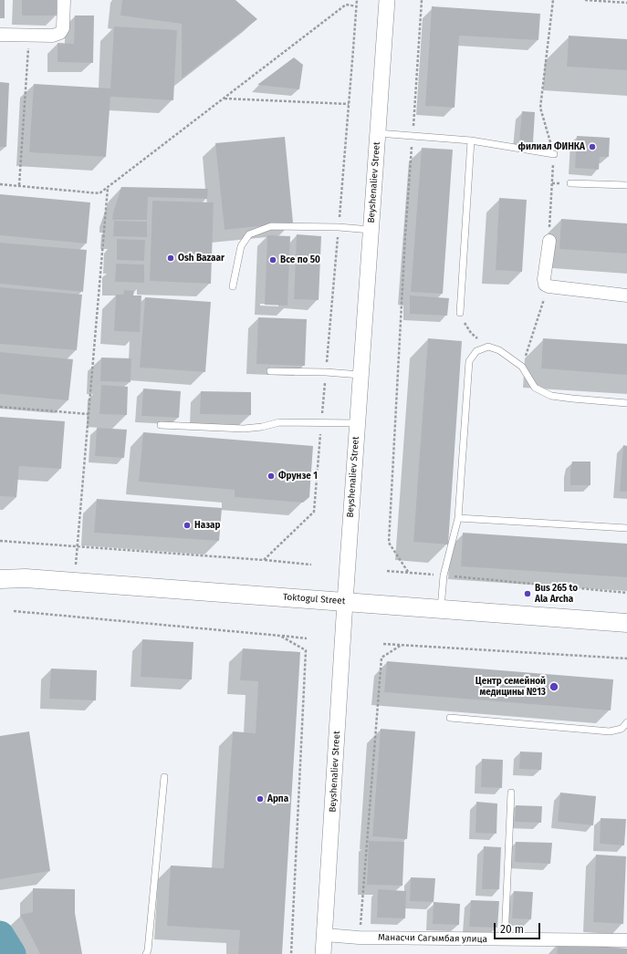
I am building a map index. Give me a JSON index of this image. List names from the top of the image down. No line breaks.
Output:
{"streets":{"main road":["Toktogul Street"],"street":["Beyshenaliev Street","Манасчи Сагымбая улица"]},"crossings":[["Beyshenaliev Street","Toktogul Street"],["Beyshenaliev Street","Манасчи Сагымбая улица"]],"places":["филиал ФИНКА","Osh Bazaar","Все по 50","Фрунзе 1","Назар","Bus 265 to Ala Archa","Центр семейной медицины №13","Арпа"],"scale_bar":"20 m"}
